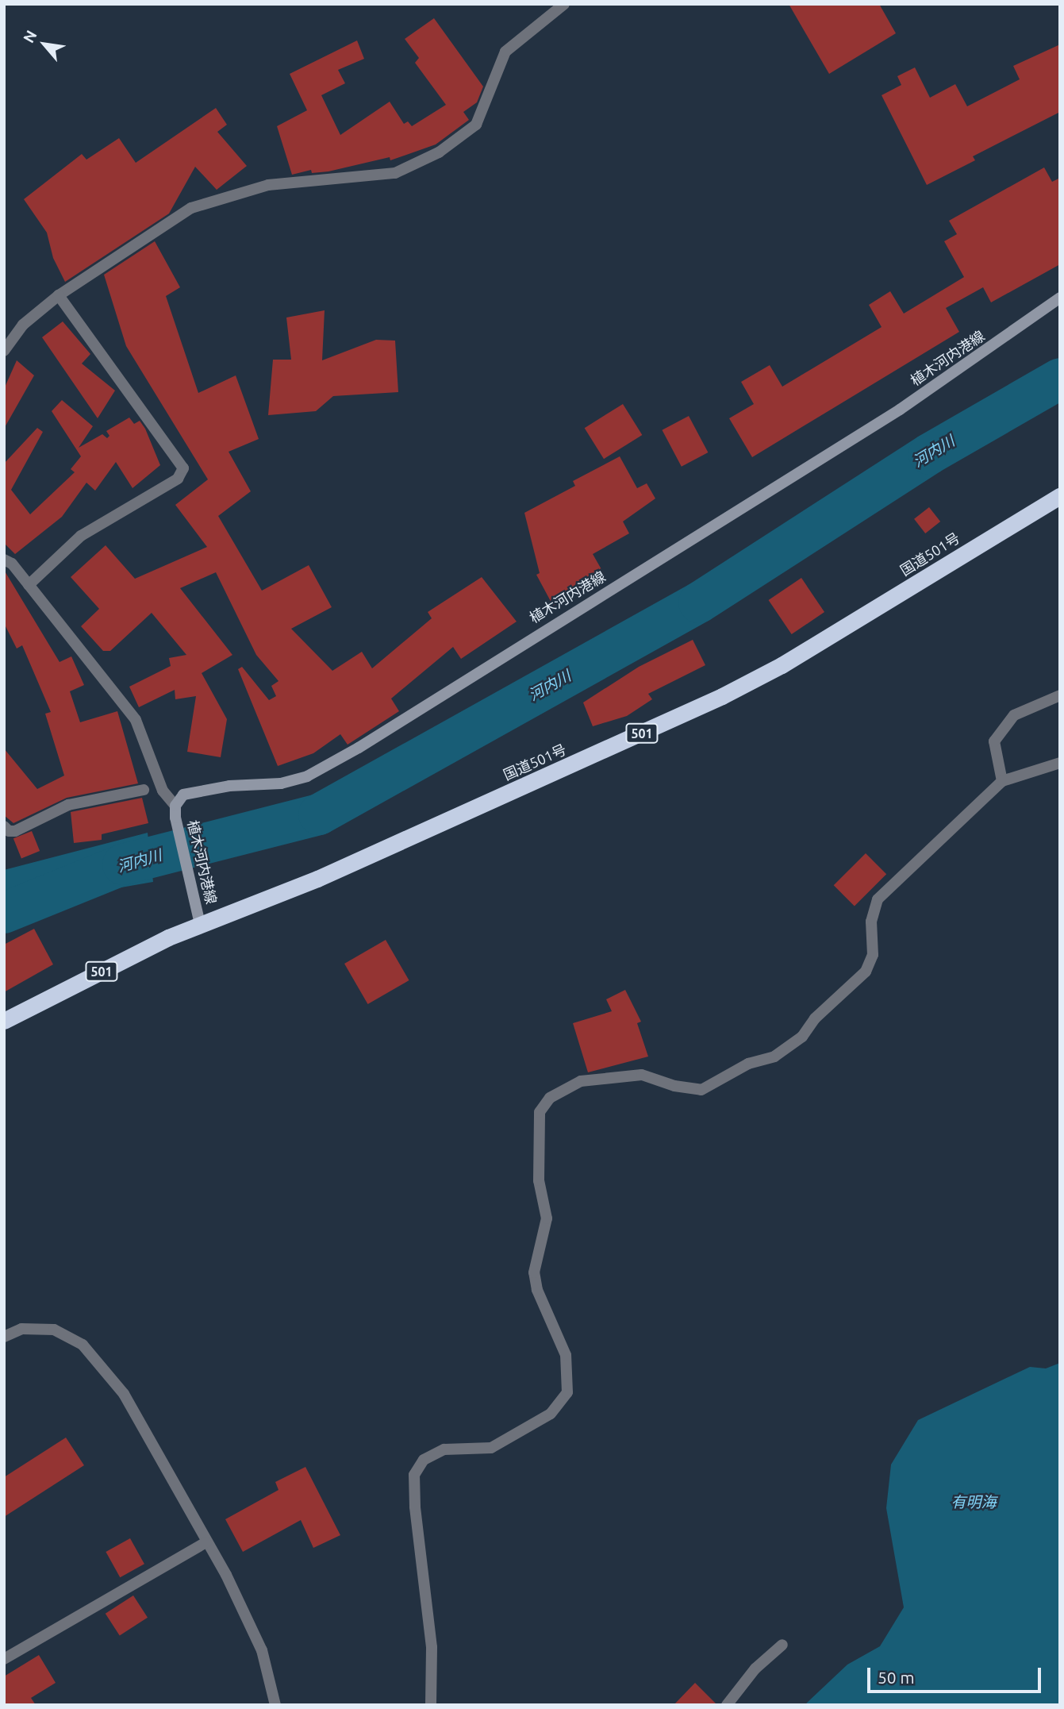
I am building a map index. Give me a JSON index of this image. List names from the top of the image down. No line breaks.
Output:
{"streets":{"highway":["国道501号","501"],"main road":["植木河内港線"]},"crossings":[["植木河内港線","国道501号"]],"water":["河内川","有明海"],"scale_bar":"50 m","north":"top left"}
